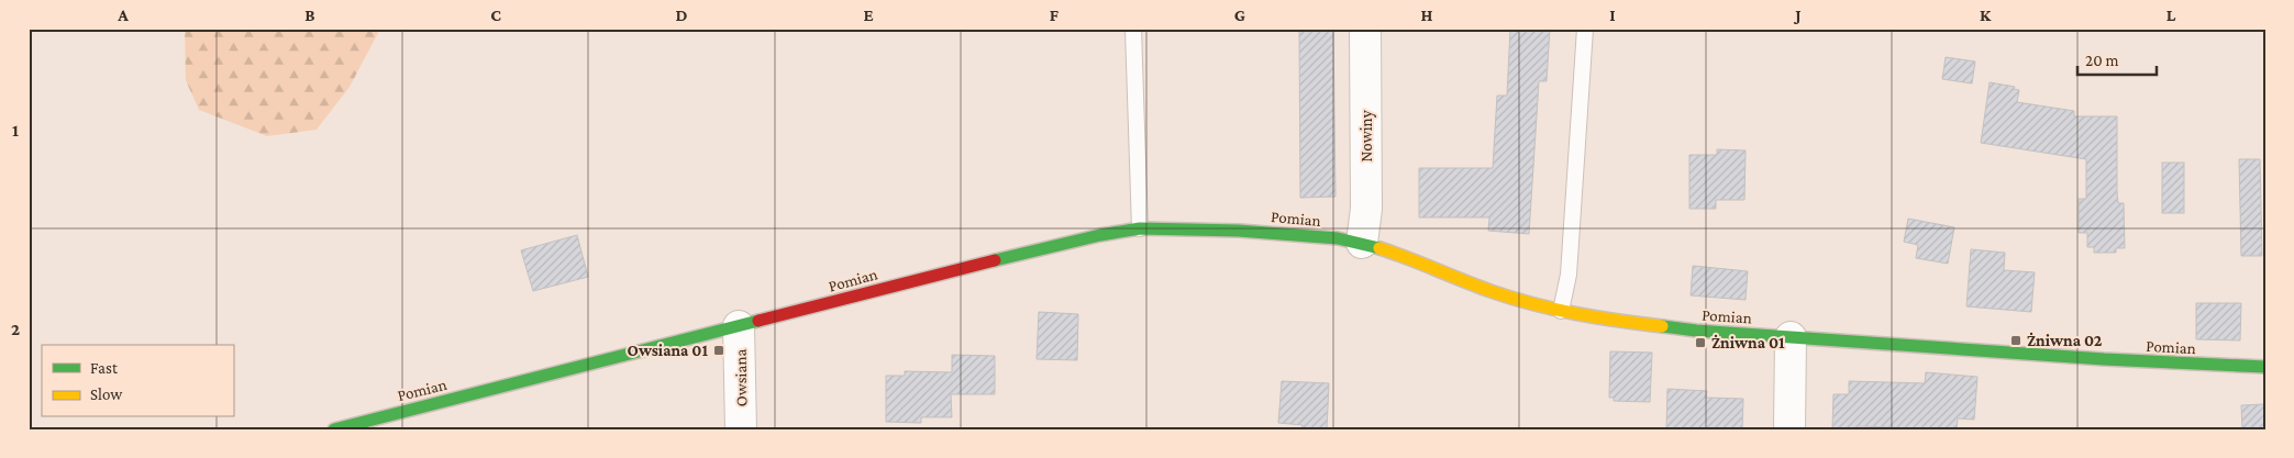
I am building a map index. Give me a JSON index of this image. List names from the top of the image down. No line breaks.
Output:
{"streets":{"street":["Nowiny","Pomian","Owsiana"]},"crossings":[["Nowiny","Pomian"],["Pomian","Owsiana"]],"places":{"transit":["Żniwna 02","Żniwna 01","Owsiana 01"]},"legend":["Fast","Slow"],"scale_bar":"20 m","grid":{"columns":["A","B","C","D","E","F","G","H","I","J","K","L"],"rows":["1","2"]}}
